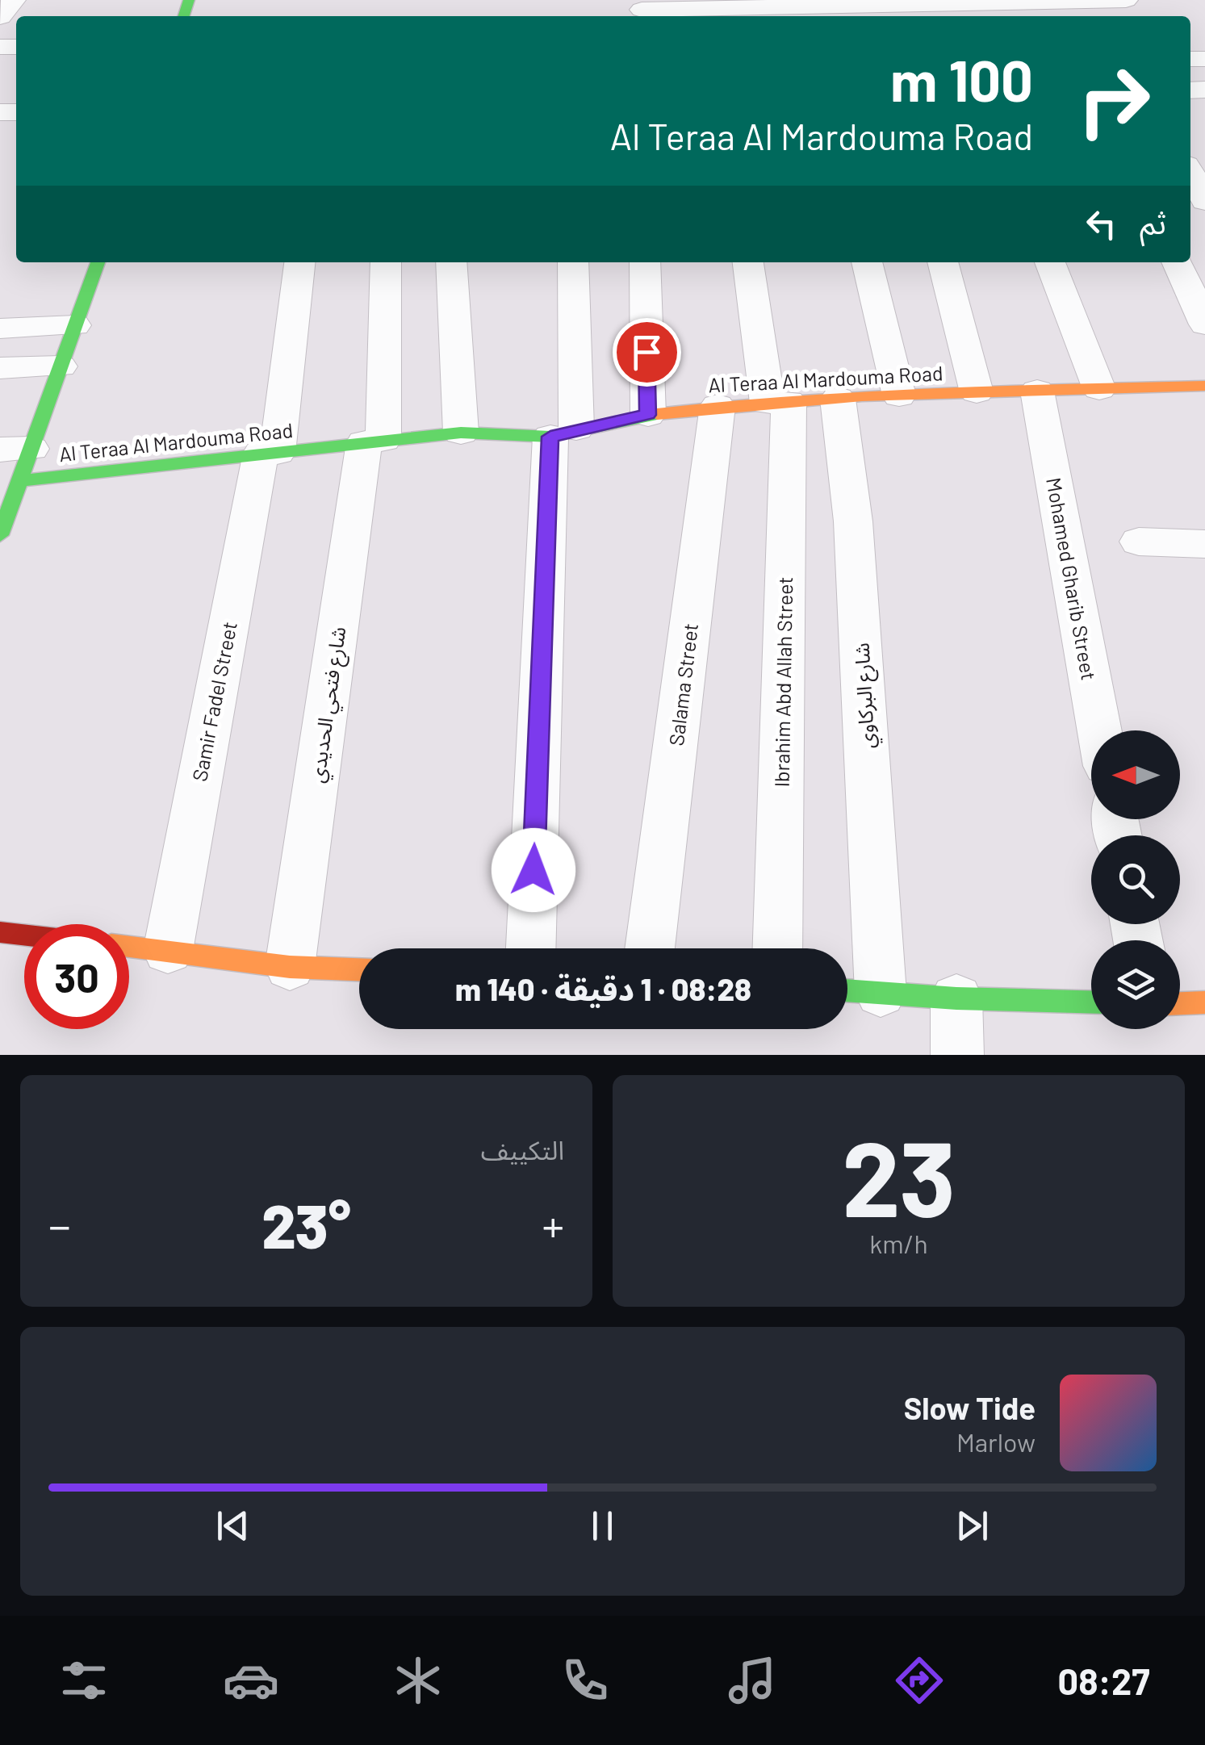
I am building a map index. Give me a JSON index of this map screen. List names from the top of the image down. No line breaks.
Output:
{"streets":{"street":["Al Teraa Al Mardouma Road","Mohamed Gharib Street","Ibrahim Abd Allah Street","Salama Street","شارع البركاوي","Samir Fadel Street","شارع فتحي الحديدي"]},"crossings":[["Al Teraa Al Mardouma Road","Mohamed Gharib Street"],["Al Teraa Al Mardouma Road","Ibrahim Abd Allah Street"],["Al Teraa Al Mardouma Road","Salama Street"],["Al Teraa Al Mardouma Road","شارع البركاوي"],["Al Teraa Al Mardouma Road","Samir Fadel Street"],["Al Teraa Al Mardouma Road","شارع فتحي الحديدي"]],"north":"left","page":{"turn":["100 m","Al Teraa Al Mardouma Road"],"then":"ثم","limit":"30","trip":"08:28 · 1 دقيقة · 140 m","tile":[["23","km/h"],"التكييف"],"heat":["−","23°","+"],"song":["Slow Tide","Marlow"],"tabs":"08:27"}}
